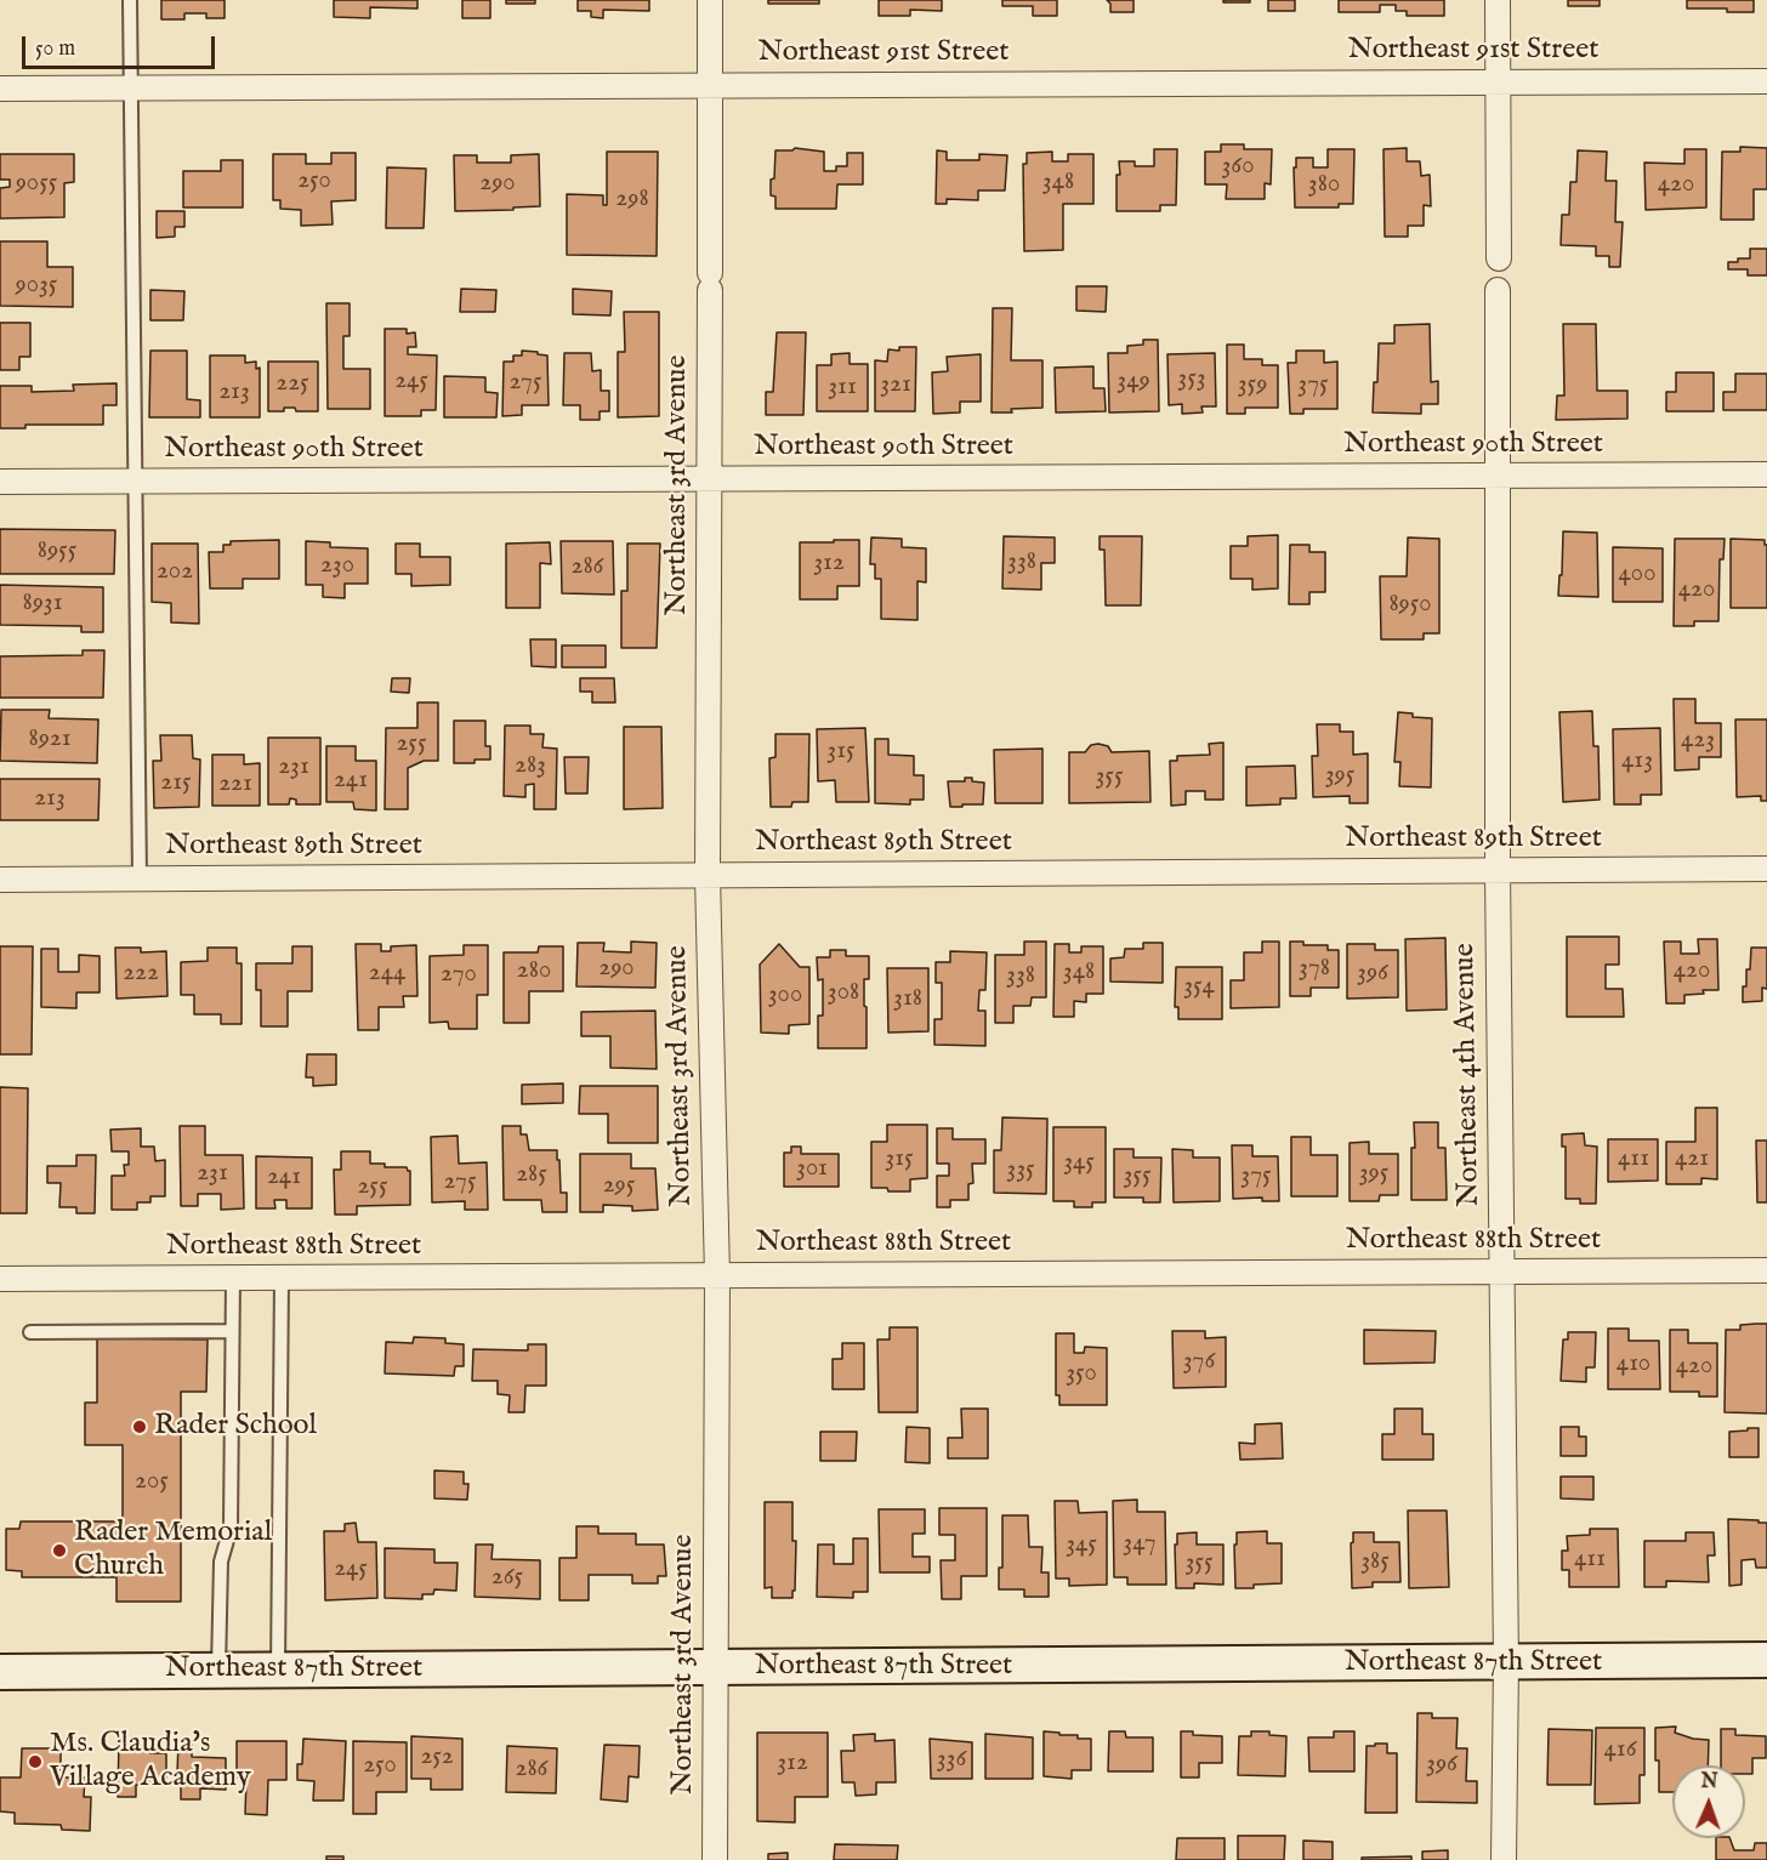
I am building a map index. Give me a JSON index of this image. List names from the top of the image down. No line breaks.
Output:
{"streets":{"street":["Northeast 91st Street","Northeast 90th Street","Northeast 3rd Avenue","Northeast 89th Street","Northeast 4th Avenue","Northeast 88th Street","Northeast 87th Street"]},"crossings":[["Northeast 91st Street","Northeast 3rd Avenue"],["Northeast 90th Street","Northeast 3rd Avenue"],["Northeast 90th Street","Northeast 4th Avenue"],["Northeast 3rd Avenue","Northeast 89th Street"],["Northeast 3rd Avenue","Northeast 88th Street"],["Northeast 3rd Avenue","Northeast 87th Street"],["Northeast 89th Street","Northeast 4th Avenue"],["Northeast 4th Avenue","Northeast 88th Street"],["Northeast 4th Avenue","Northeast 87th Street"]],"places":["Rader School","Rader Memorial Church","Ms. Claudia's Village Academy"],"house_numbers":["360","250","348","9055","290","380","420","298","9035","353","245","349","275","225","321","359","375","311","213","8955","338","312","230","286","202","400","420","8931","8950","8921","423","255","315","413","283","231","395","355","241","215","221","213","290","378","280","420","348","222","244","396","270","338","354","308","300","318","315","411","421","345","301","335","231","395","285","355","375","241","275","295","255","376","410","420","350","205","347","345","411","385","355","245","265","416","252","336","312","396","250","286"],"scale_bar":"50 m","north":"top"}
